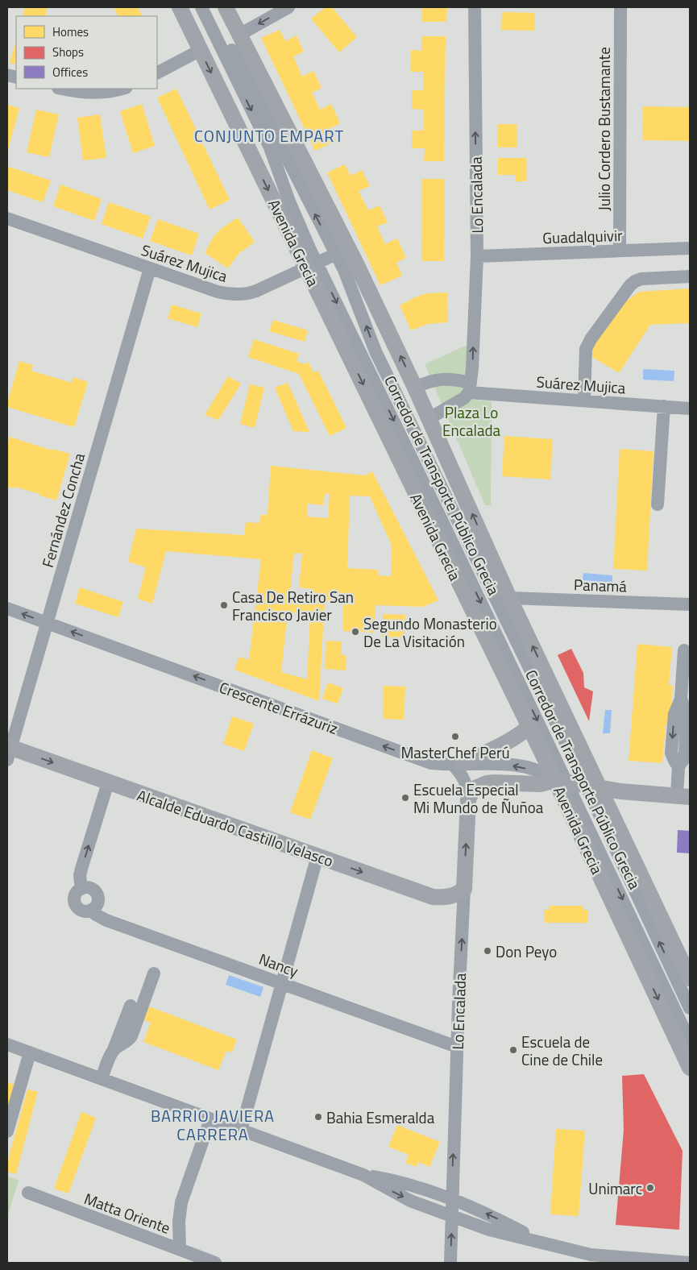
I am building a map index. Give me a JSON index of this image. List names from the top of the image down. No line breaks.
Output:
{"streets":{"main road":["Lo Encalada","Avenida Grecia","Crescente Errázuriz","Alcalde Eduardo Castillo Velasco"],"street":["Julio Cordero Bustamante","Guadalquivir","Suárez Mujica","Corredor de Transporte Público Grecia","Fernández Concha","Panamá","Nancy","Matta Oriente"]},"crossings":[["Julio Cordero Bustamante","Guadalquivir"],["Lo Encalada","Guadalquivir"],["Lo Encalada","Suárez Mujica"],["Lo Encalada","Crescente Errázuriz"],["Lo Encalada","Alcalde Eduardo Castillo Velasco"],["Lo Encalada","Nancy"],["Avenida Grecia","Suárez Mujica"],["Avenida Grecia","Corredor de Transporte Público Grecia"],["Avenida Grecia","Crescente Errázuriz"],["Suárez Mujica","Corredor de Transporte Público Grecia"],["Suárez Mujica","Fernández Concha"],["Corredor de Transporte Público Grecia","Crescente Errázuriz"],["Fernández Concha","Crescente Errázuriz"],["Fernández Concha","Alcalde Eduardo Castillo Velasco"],["Alcalde Eduardo Castillo Velasco","Nancy"]],"one_way":["Lo Encalada","Crescente Errázuriz","Alcalde Eduardo Castillo Velasco"],"districts":["CONJUNTO EMPART","BARRIO JAVIERA CARRERA"],"parks":["Plaza Lo Encalada"],"places":["Casa De Retiro San Francisco Javier","Segundo Monasterio De La Visitación","MasterChef Perú","Escuela Especial Mi Mundo de Ñuñoa","Don Peyo","Escuela de Cine de Chile","Bahia Esmeralda","Unimarc"],"legend":["Homes","Shops","Offices"]}
